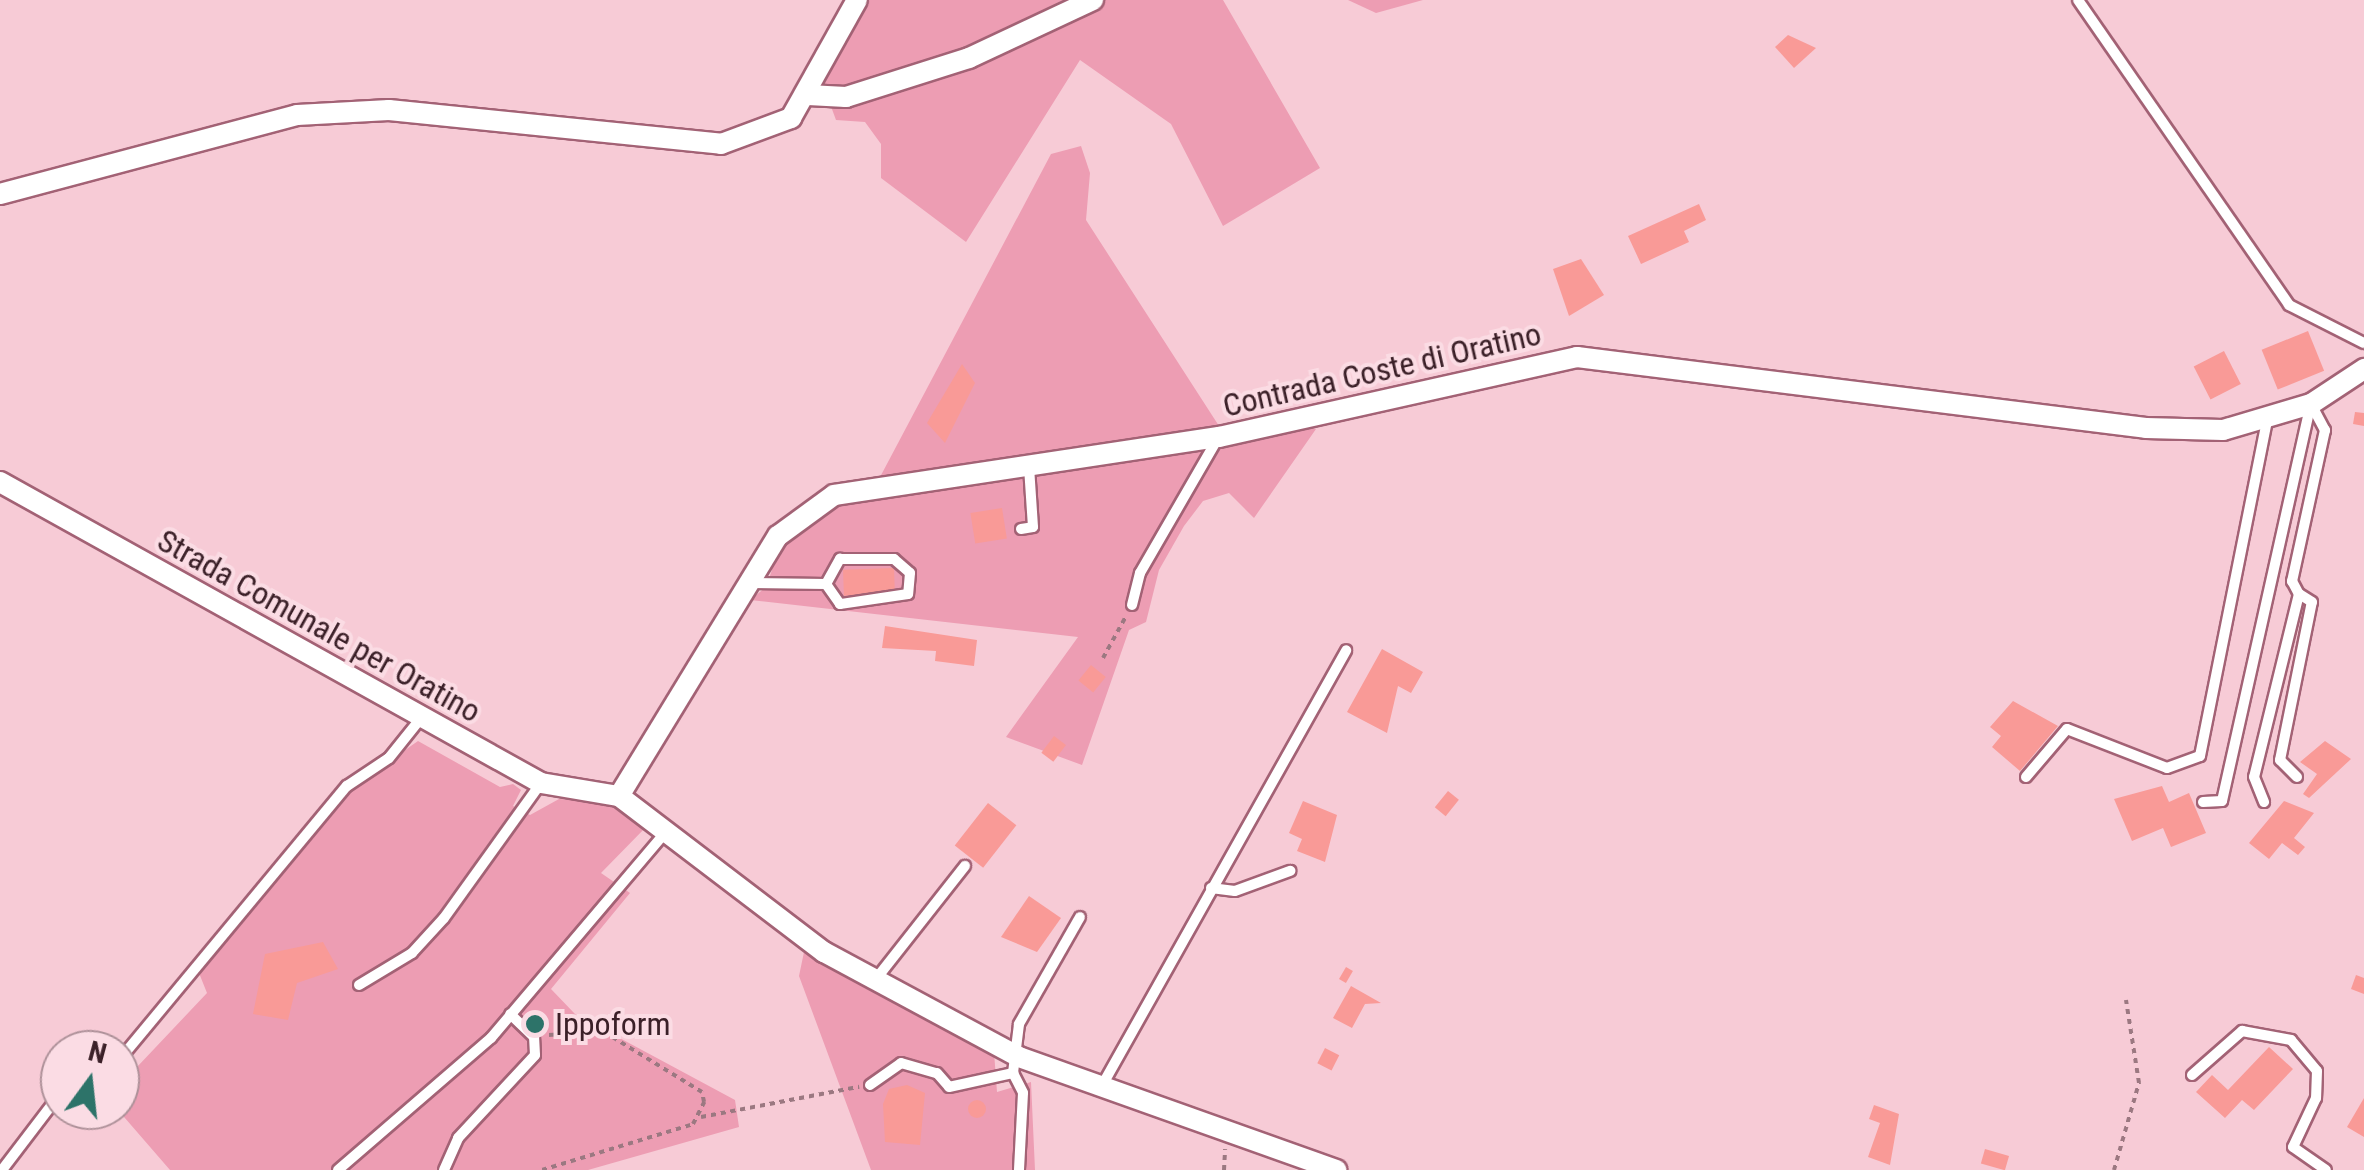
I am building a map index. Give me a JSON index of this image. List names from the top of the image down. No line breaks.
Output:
{"streets":{"street":["Contrada Coste di Oratino","Strada Comunale per Oratino"]},"crossings":[["Contrada Coste di Oratino","Strada Comunale per Oratino"]],"places":["Ippoform"],"north":"top"}
